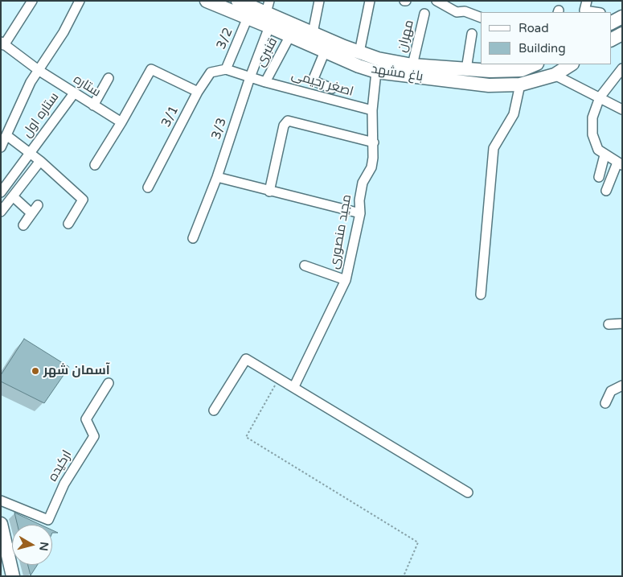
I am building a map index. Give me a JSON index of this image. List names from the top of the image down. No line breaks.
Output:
{"streets":{"main road":["باغ مشهد"],"street":["مهران","3/2","قنبری","اصغر رحیمی","ستاره","ستاره اول","3/1","3/3","مجید منصوری","ارکیده"]},"crossings":[["مهران","باغ مشهد"],["3/2","باغ مشهد"],["3/2","اصغر رحیمی"],["3/2","3/1"],["قنبری","باغ مشهد"],["قنبری","اصغر رحیمی"],["باغ مشهد","3/3"],["باغ مشهد","مجید منصوری"],["اصغر رحیمی","3/1"],["اصغر رحیمی","3/3"],["اصغر رحیمی","مجید منصوری"],["ستاره","ستاره اول"]],"places":["آسمان شهر"],"legend":["Road","Building"],"north":"right"}
